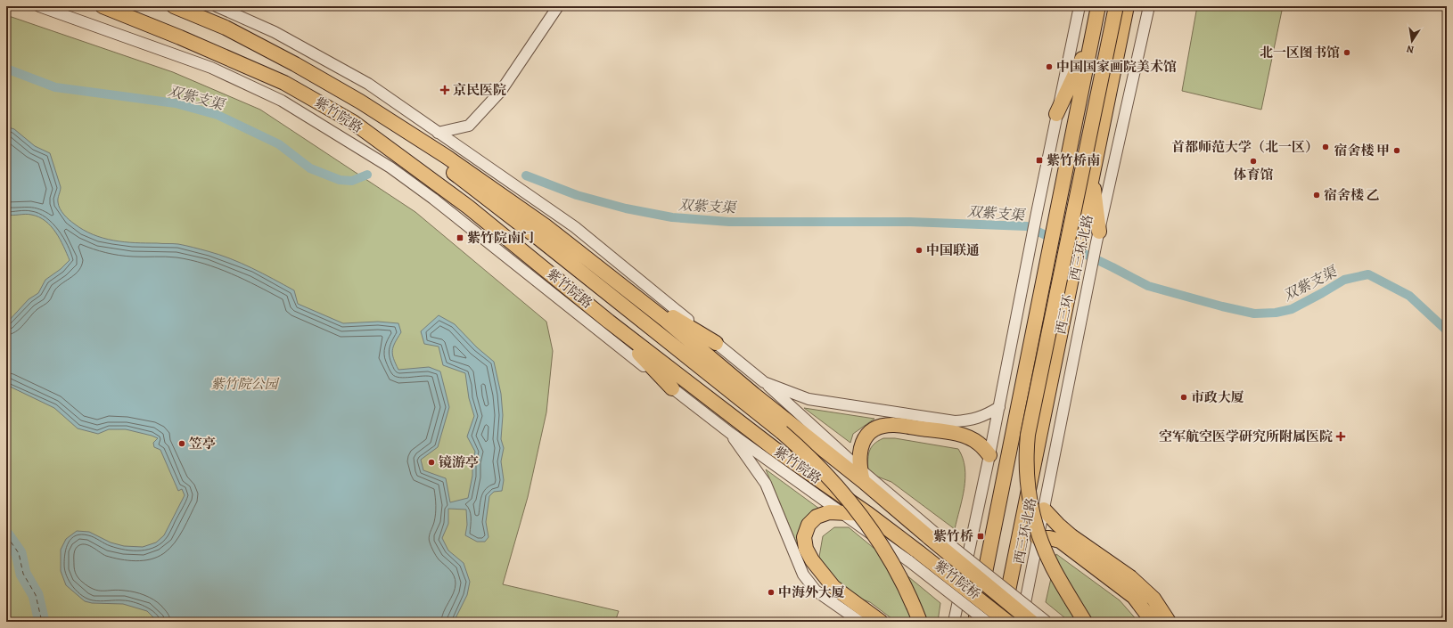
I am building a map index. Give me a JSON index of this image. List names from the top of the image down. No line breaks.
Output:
{"streets":{"highway":["紫竹院路","西三环"],"street":["西三环北路","紫竹院桥"]},"crossings":[["紫竹院路","紫竹院桥"]],"water":["双紫支渠"],"parks":["紫竹院公园"],"places":{"other":["北一区图书馆","中国国家画院美术馆","首都师范大学（北一区）","宿舍楼 甲","体育馆","宿舍楼 乙","中国联通","市政大厦","笠亭","镜游亭","中海外大厦"],"health":["京民医院","空军航空医学研究所附属医院"],"transit":["紫竹桥南","紫竹院南门","紫竹桥"]},"north":"bottom"}
